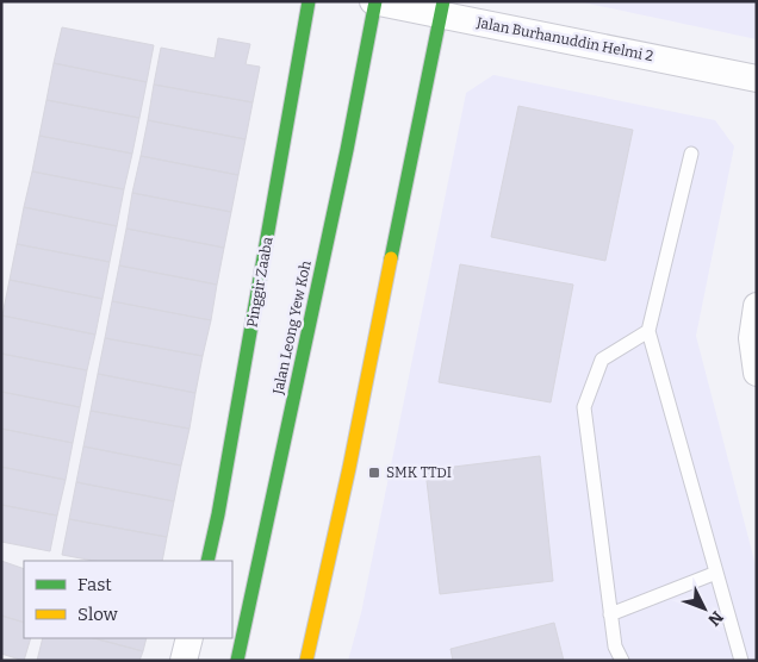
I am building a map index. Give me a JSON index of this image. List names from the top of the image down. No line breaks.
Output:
{"streets":{"street":["Jalan Burhanuddin Helmi 2","Pinggir Zaaba","Jalan Leong Yew Koh"]},"crossings":[["Jalan Burhanuddin Helmi 2","Jalan Leong Yew Koh"]],"places":{"transit":["SMK TTDI"]},"legend":["Fast","Slow"],"north":"bottom right"}
